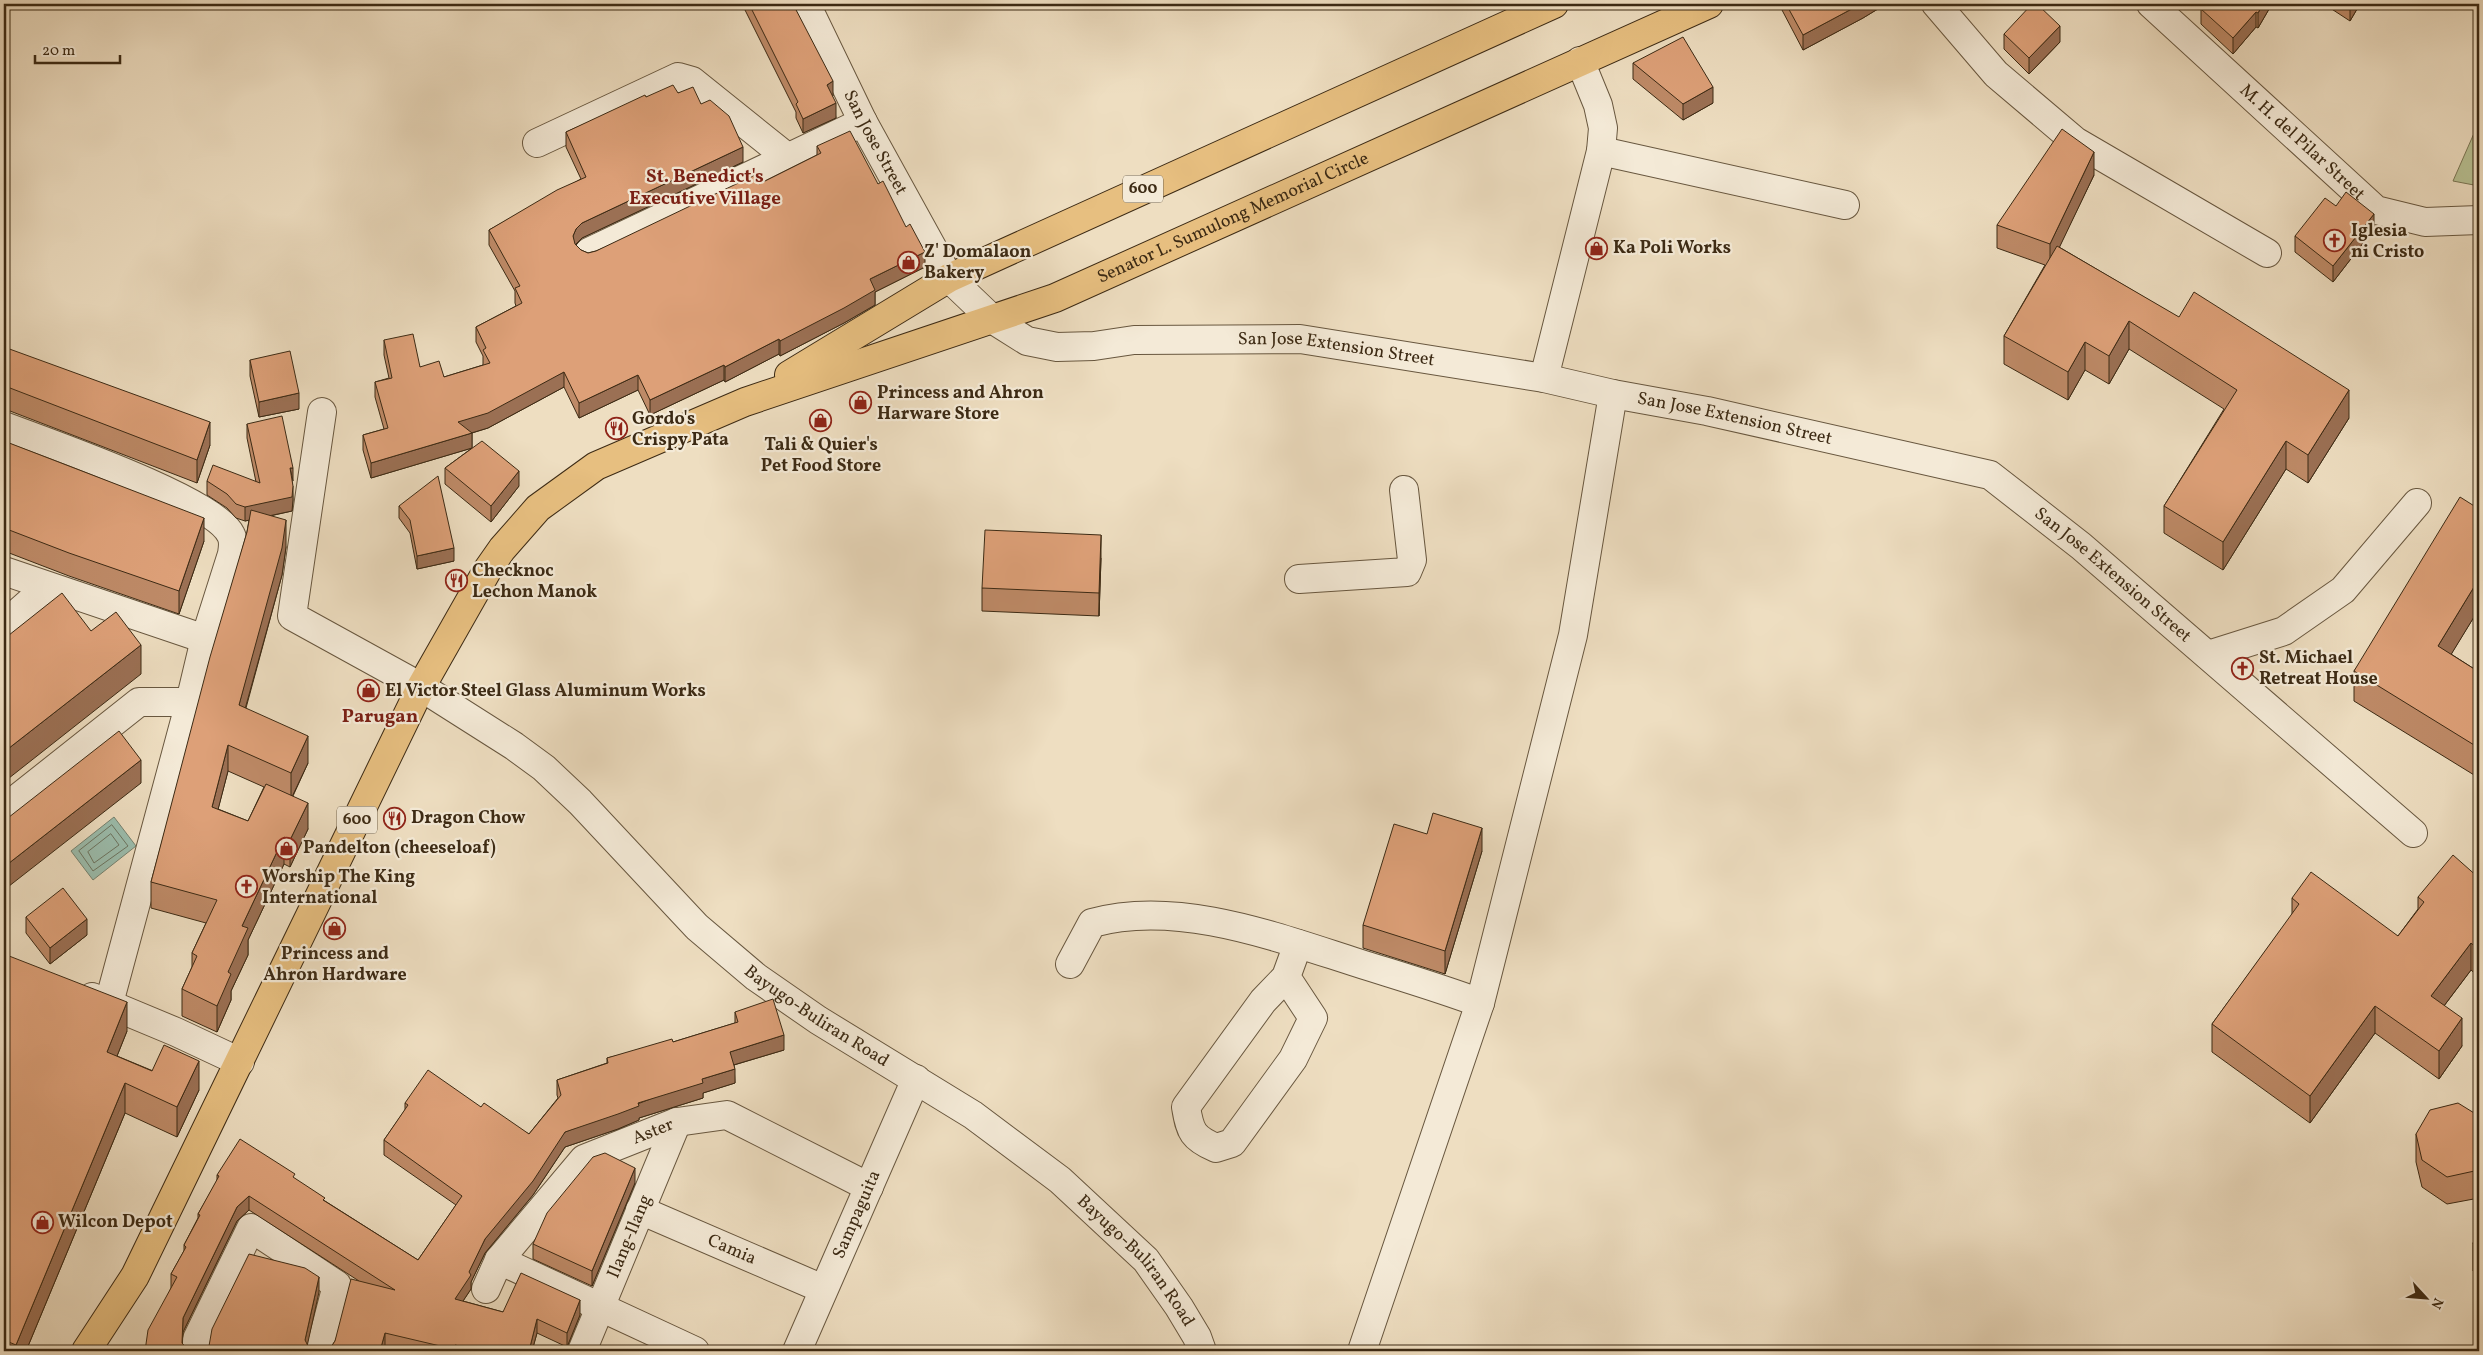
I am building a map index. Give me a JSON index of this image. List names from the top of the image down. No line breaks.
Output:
{"streets":{"main road":["600","Senator L. Sumulong Memorial Circle"],"street":["San Jose Street","M. H. del Pilar Street","San Jose Extension Street","Bayugo-Buliran Road","Aster","Sampaguita","Ilang-Ilang","Camia"]},"crossings":[["San Jose Street","Senator L. Sumulong Memorial Circle"],["San Jose Street","San Jose Extension Street"],["Senator L. Sumulong Memorial Circle","San Jose Extension Street"],["Senator L. Sumulong Memorial Circle","Bayugo-Buliran Road"],["Bayugo-Buliran Road","Sampaguita"],["Aster","Sampaguita"],["Aster","Ilang-Ilang"],["Sampaguita","Camia"],["Ilang-Ilang","Camia"]],"districts":["St. Benedict's Executive Village","Parugan"],"places":{"church":["Iglesia ni Cristo","St. Michael Retreat House","Worship The King International"],"shop":["Ka Poli Works","Z' Domalaon Bakery","Princess and Ahron Harware Store","Tali & Quier's Pet Food Store","El Victor Steel Glass Aluminum Works","Pandelton (cheeseloaf)","Princess and Ahron Hardware","Wilcon Depot"],"restaurant":["Gordo's Crispy Pata","Checknoc Lechon Manok","Dragon Chow"]},"scale_bar":"20 m","north":"bottom right"}
